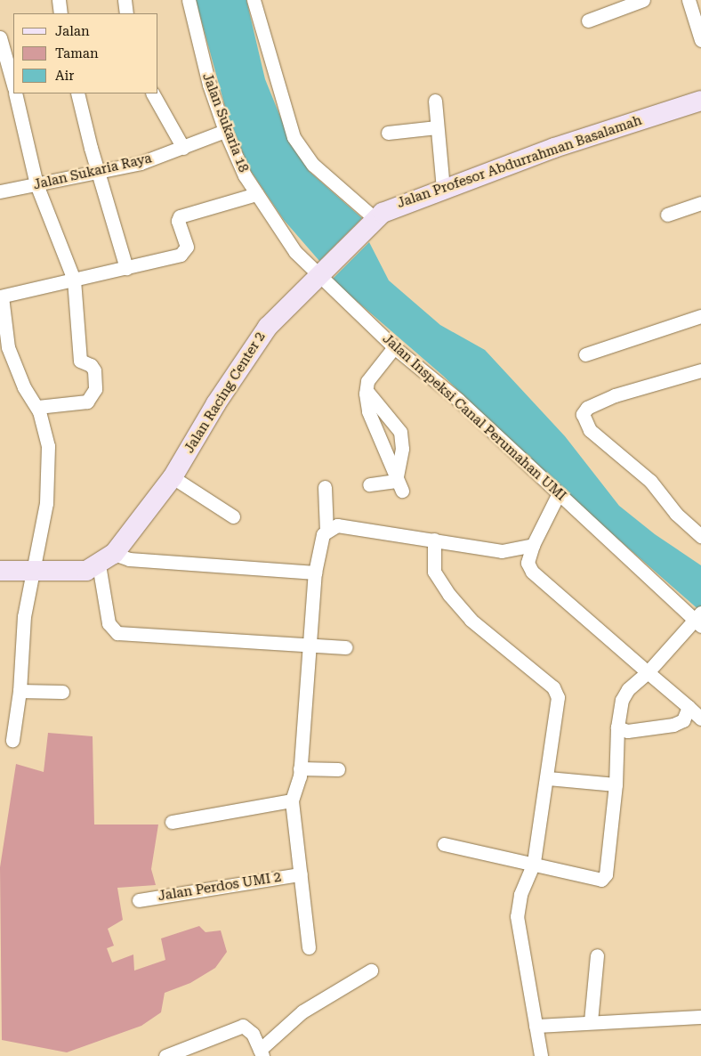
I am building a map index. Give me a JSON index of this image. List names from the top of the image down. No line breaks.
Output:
{"streets":{"street":["Jalan Sukaria 18","Jalan Profesor Abdurrahman Basalamah","Jalan Sukaria Raya","Jalan Racing Center 2","Jalan Inspeksi Canal Perumahan UMI","Jalan Perdos UMI 2"]},"crossings":[["Jalan Sukaria 18","Jalan Sukaria Raya"],["Jalan Sukaria 18","Jalan Racing Center 2"],["Jalan Sukaria 18","Jalan Inspeksi Canal Perumahan UMI"],["Jalan Profesor Abdurrahman Basalamah","Jalan Racing Center 2"],["Jalan Racing Center 2","Jalan Inspeksi Canal Perumahan UMI"]],"legend":["Jalan","Taman","Air"]}
